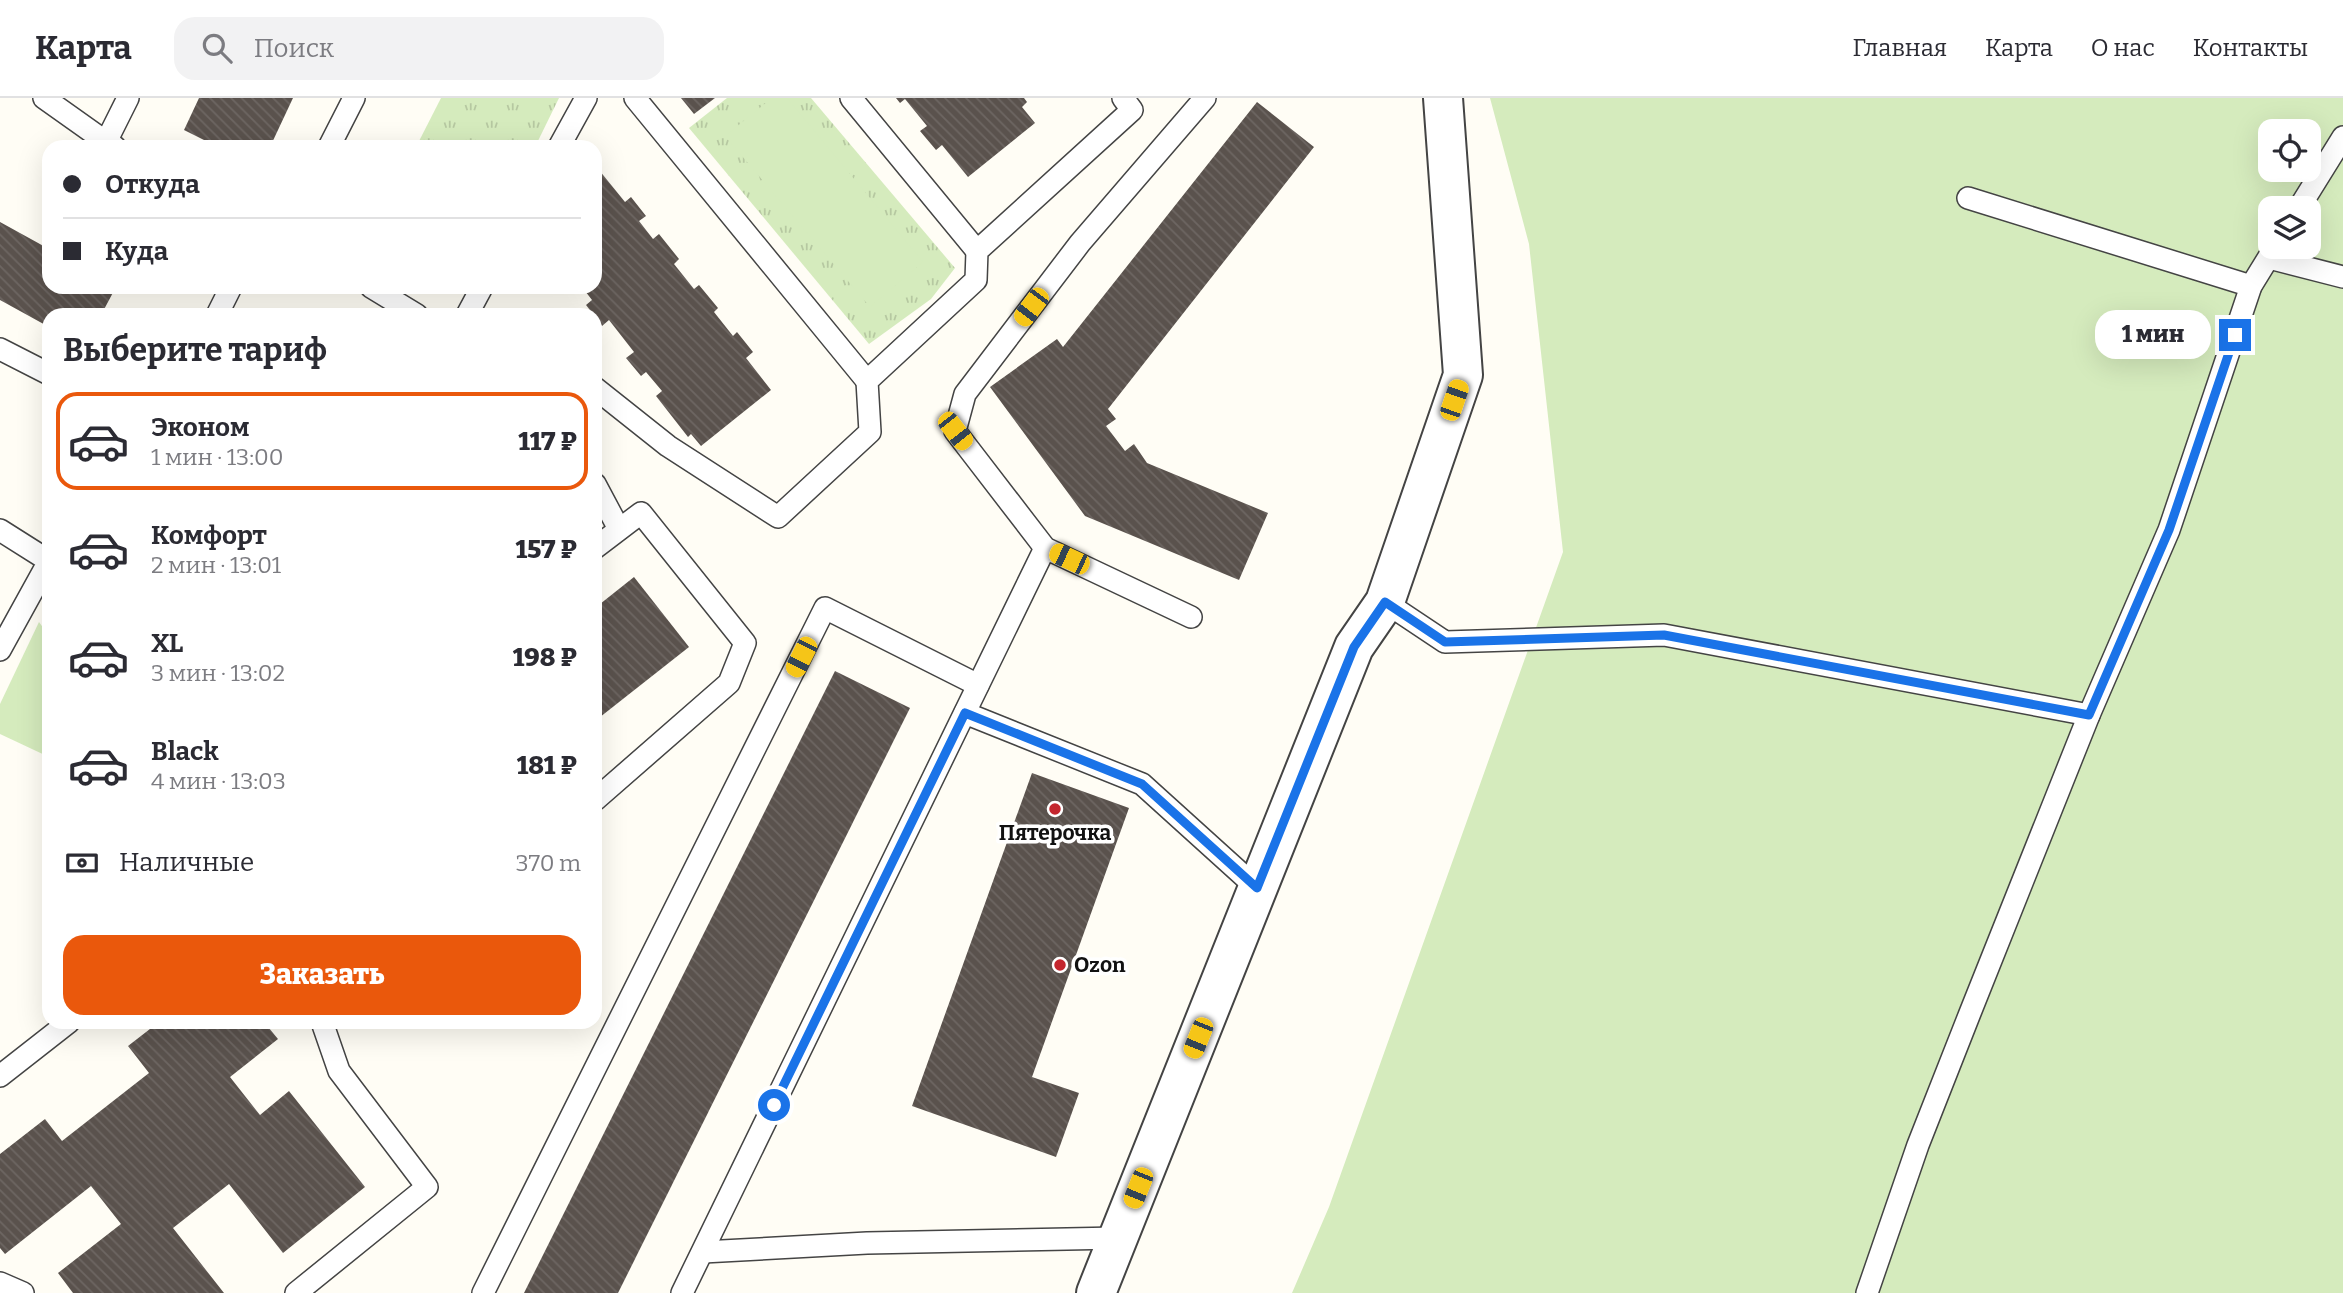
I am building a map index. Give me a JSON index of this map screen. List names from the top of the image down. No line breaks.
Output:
{"places":["Пятерочка","Ozon"],"page":{"header":"Карта","search":"Поиск","nav":["Главная","Карта","О нас","Контакты"],"banner":["Откуда","Куда"],"heading":"Выберите тариф","bubble":"1 мин","list":[{"name":"Эконом","note":"1 мин · 13:00","value":"117 ₽"},{"name":"Комфорт","note":"2 мин · 13:01","value":"157 ₽"},{"name":"XL","note":"3 мин · 13:02","value":"198 ₽"},{"name":"Black","note":"4 мин · 13:03","value":"181 ₽"}],"pay":["Наличные","370 m"],"buttons":"Заказать"}}
